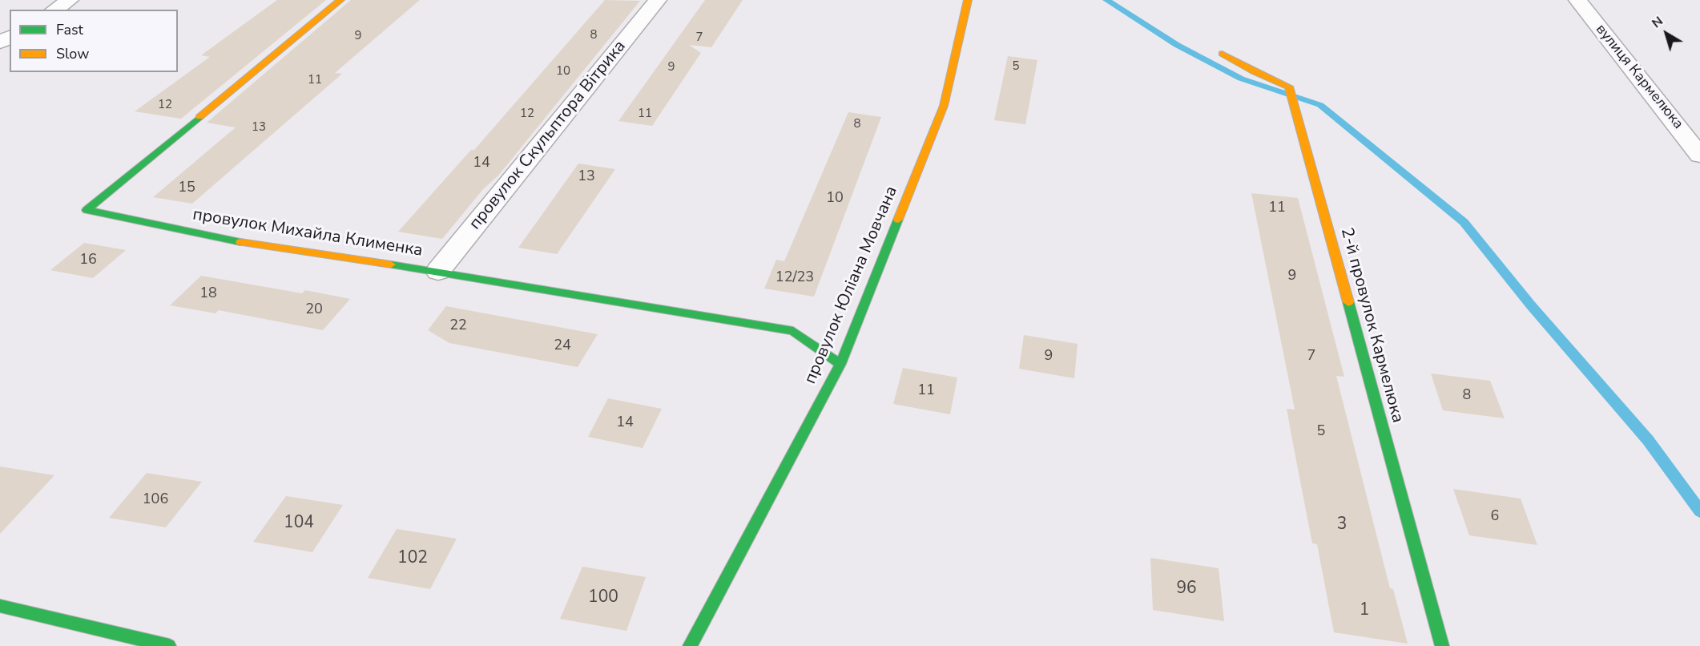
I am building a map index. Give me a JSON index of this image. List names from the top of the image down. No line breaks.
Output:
{"streets":{"street":["вулиця Кармелюка","провулок Скульптора Вітрика","провулок Михайла Клименка","провулок Юліана Мовчана","2-й провулок Кармелюка"]},"crossings":[["провулок Скульптора Вітрика","провулок Михайла Клименка"],["провулок Михайла Клименка","провулок Юліана Мовчана"]],"house_numbers":["8","9","7","5","9","10","11","12","12","11","8","13","14","13","15","10","11","16","9","12/23","18","20","22","24","9","7","11","8","14","5","106","6","104","3","102","96","100","1"],"legend":["Fast","Slow"],"north":"top left"}
